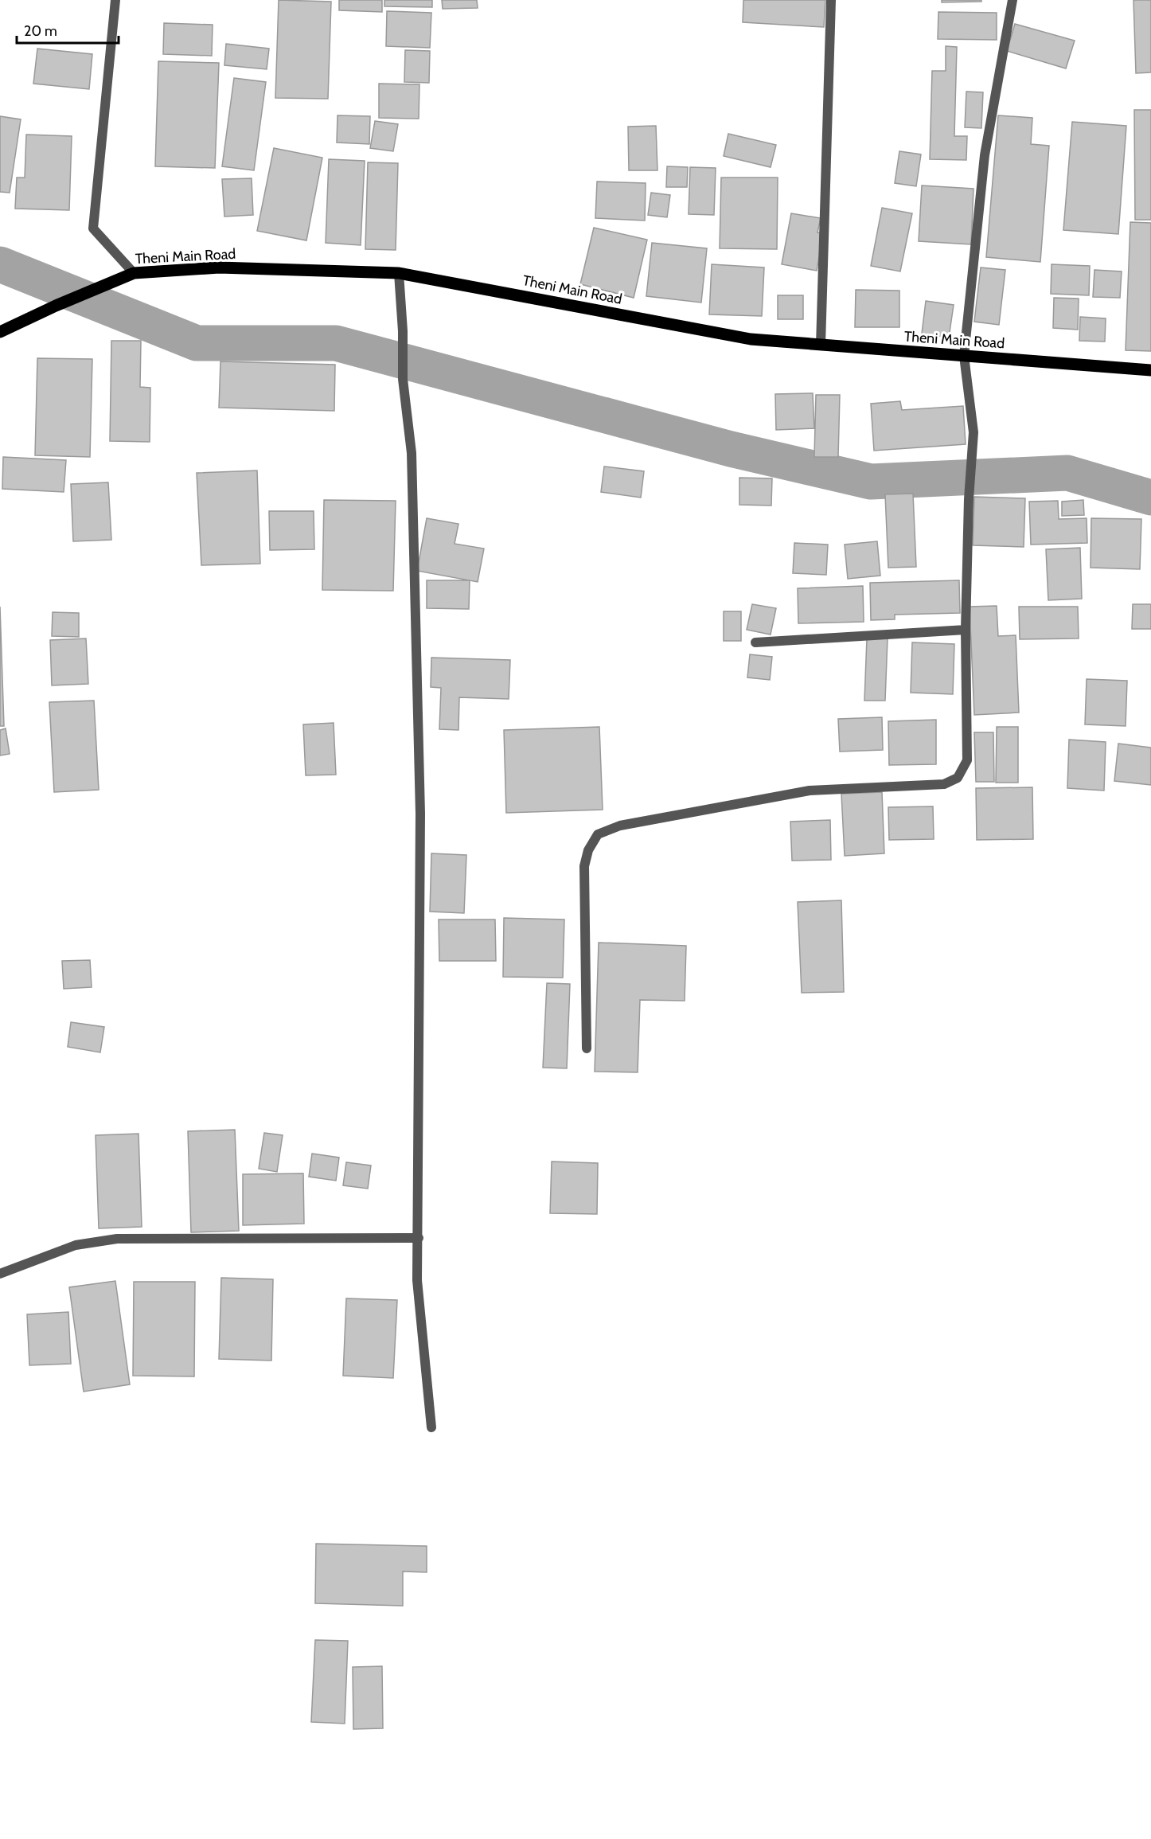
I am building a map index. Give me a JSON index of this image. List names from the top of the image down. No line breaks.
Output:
{"streets":{"main road":["Theni Main Road"]},"scale_bar":"20 m"}
